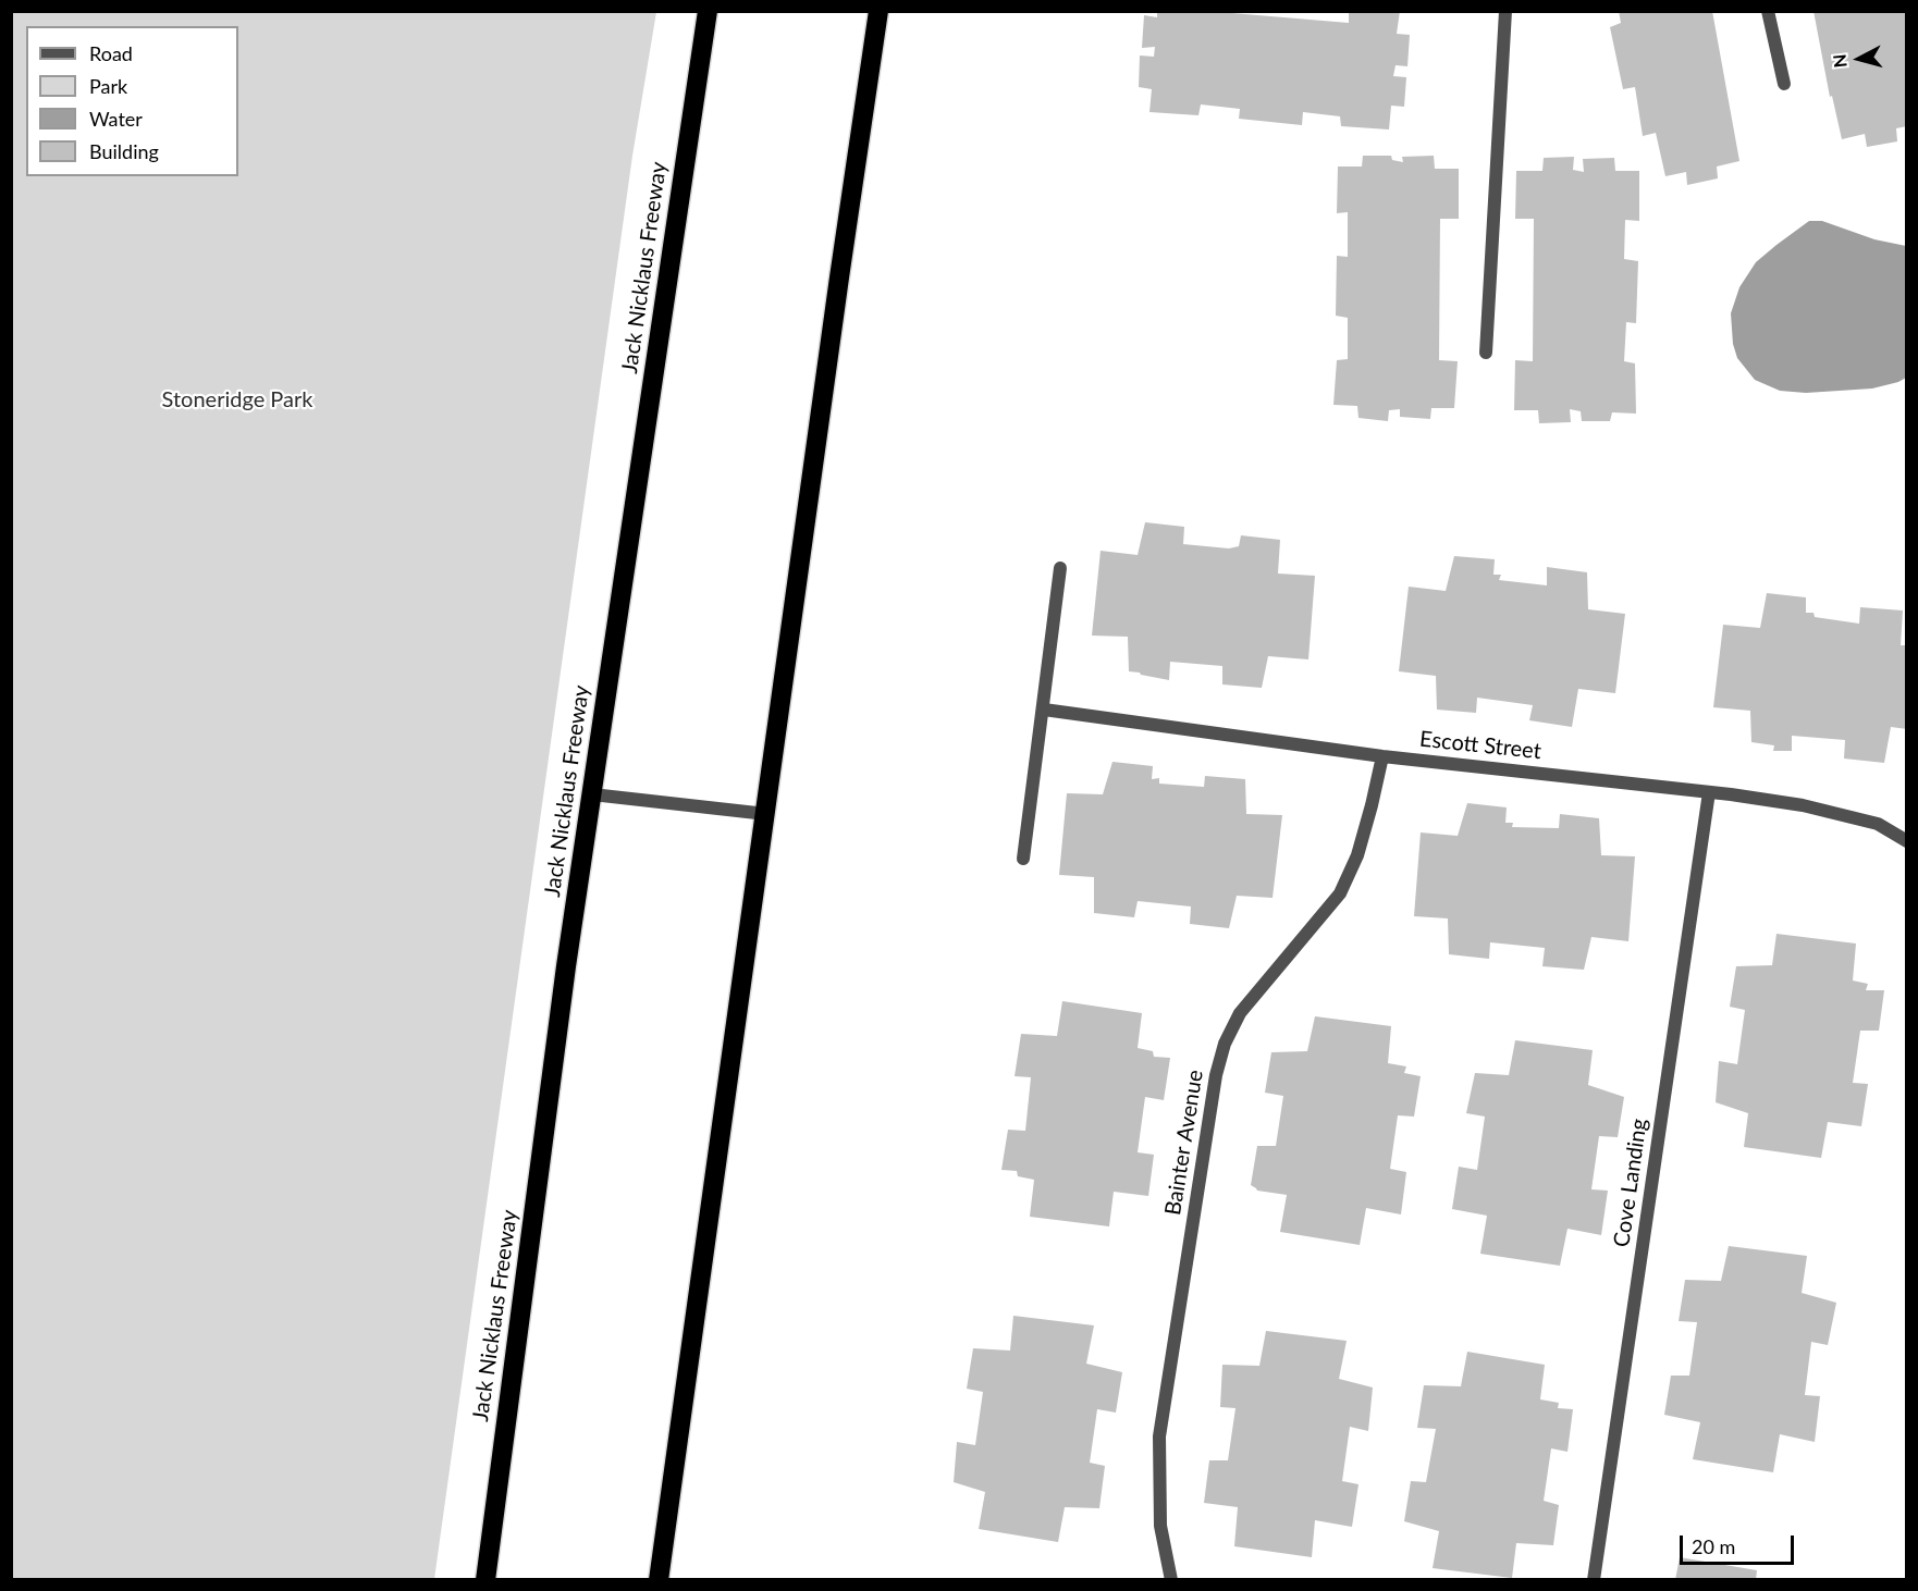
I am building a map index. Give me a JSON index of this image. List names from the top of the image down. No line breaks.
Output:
{"streets":{"highway":["Jack Nicklaus Freeway"],"street":["Escott Street","Bainter Avenue","Cove Landing"]},"crossings":[["Escott Street","Bainter Avenue"],["Escott Street","Cove Landing"]],"parks":["Stoneridge Park"],"legend":["Road","Park","Water","Building"],"scale_bar":"20 m","north":"left"}
